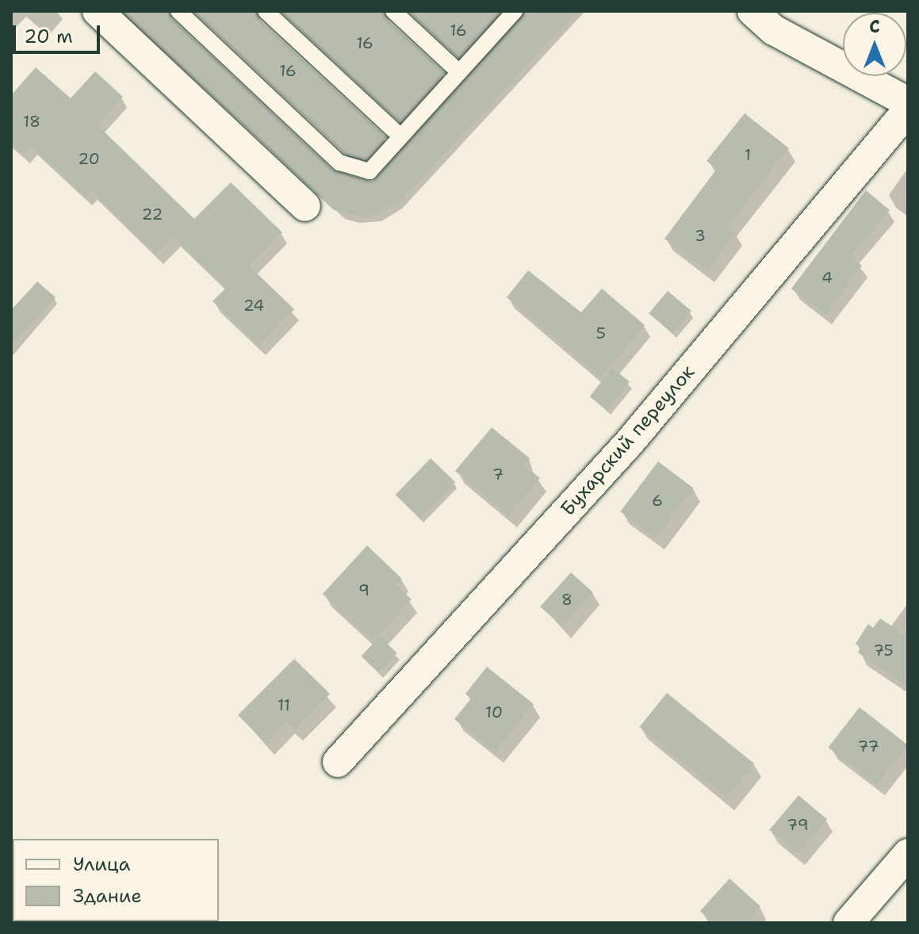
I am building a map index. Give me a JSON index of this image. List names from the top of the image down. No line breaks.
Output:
{"streets":{"street":["Бухарский переулок"]},"house_numbers":["16","16","16","18","1","20","22","3","4","24","5","7","6","9","8","75","11","10","77","79"],"legend":["Улица","Здание"],"scale_bar":"20 m","north":"top"}
